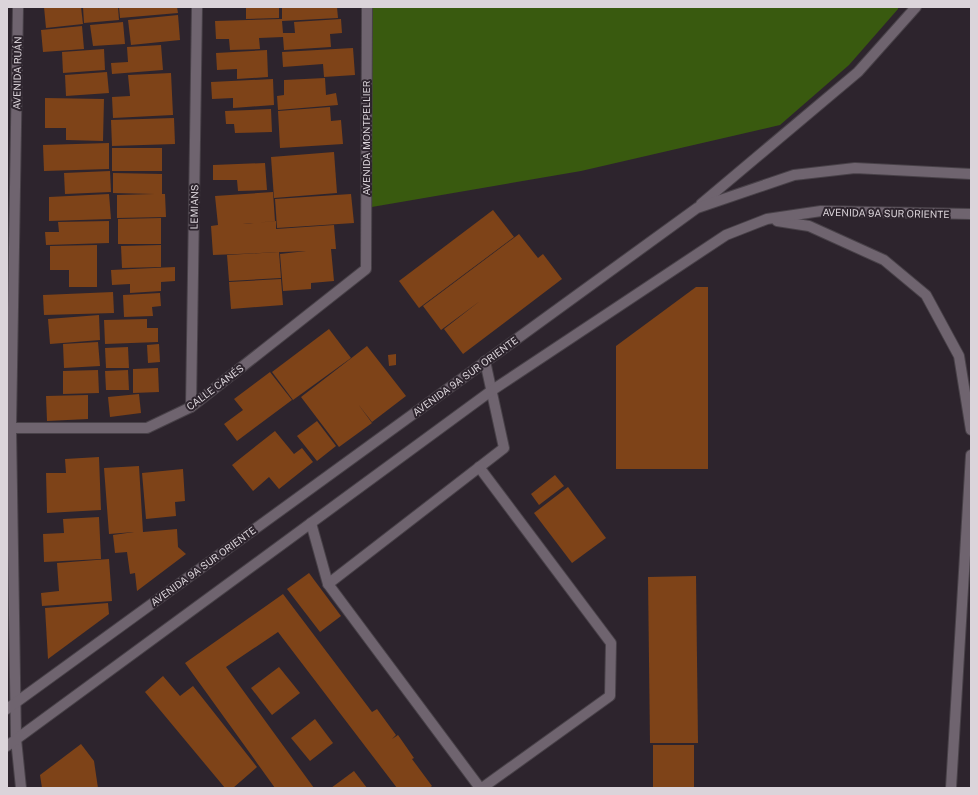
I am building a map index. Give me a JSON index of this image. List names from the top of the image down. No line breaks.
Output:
{"streets":{"main road":["AVENIDA RUÁN","AVENIDA MONTPELLIER","LEMIANS","AVENIDA 9A SUR ORIENTE","CALLE CANÉS"]},"crossings":[["AVENIDA RUÁN","AVENIDA 9A SUR ORIENTE"],["AVENIDA RUÁN","CALLE CANÉS"],["AVENIDA MONTPELLIER","CALLE CANÉS"],["LEMIANS","CALLE CANÉS"]]}
